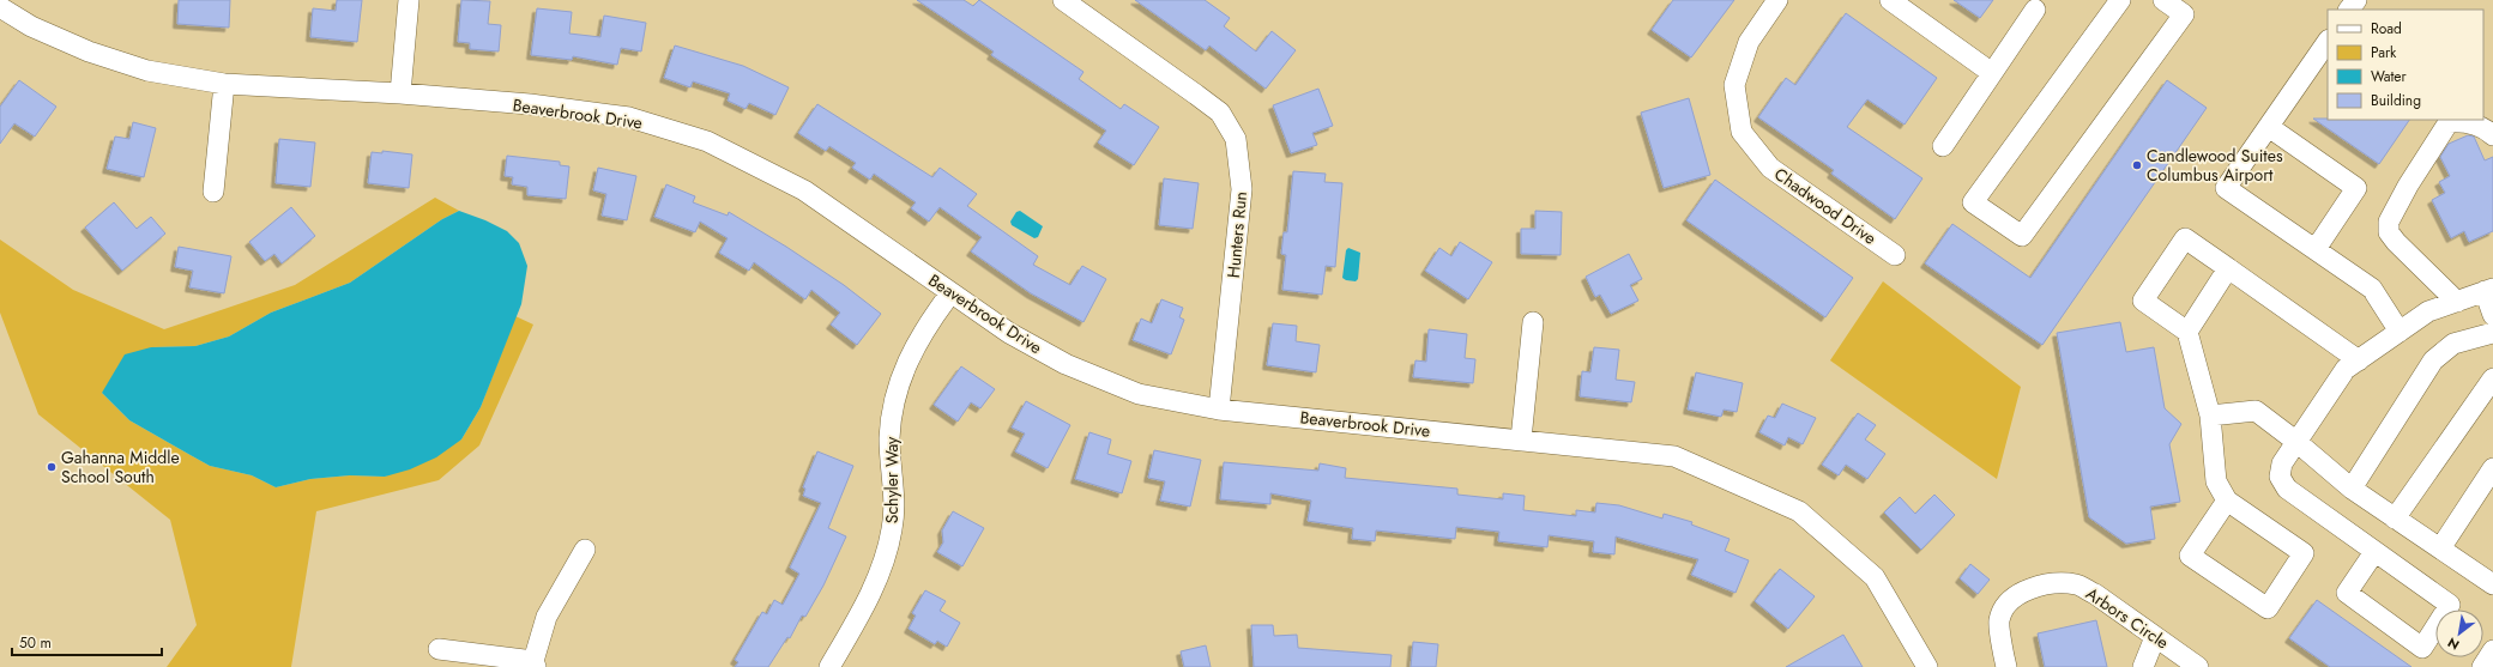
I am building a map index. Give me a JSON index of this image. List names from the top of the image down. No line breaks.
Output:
{"streets":{"street":["Beaverbrook Drive","Chadwood Drive","Hunters Run","Schyler Way","Arbors Circle"]},"crossings":[["Beaverbrook Drive","Hunters Run"],["Beaverbrook Drive","Schyler Way"]],"places":["Candlewood Suites Columbus Airport","Gahanna Middle School South"],"legend":["Road","Park","Water","Building"],"scale_bar":"50 m","north":"bottom left"}
